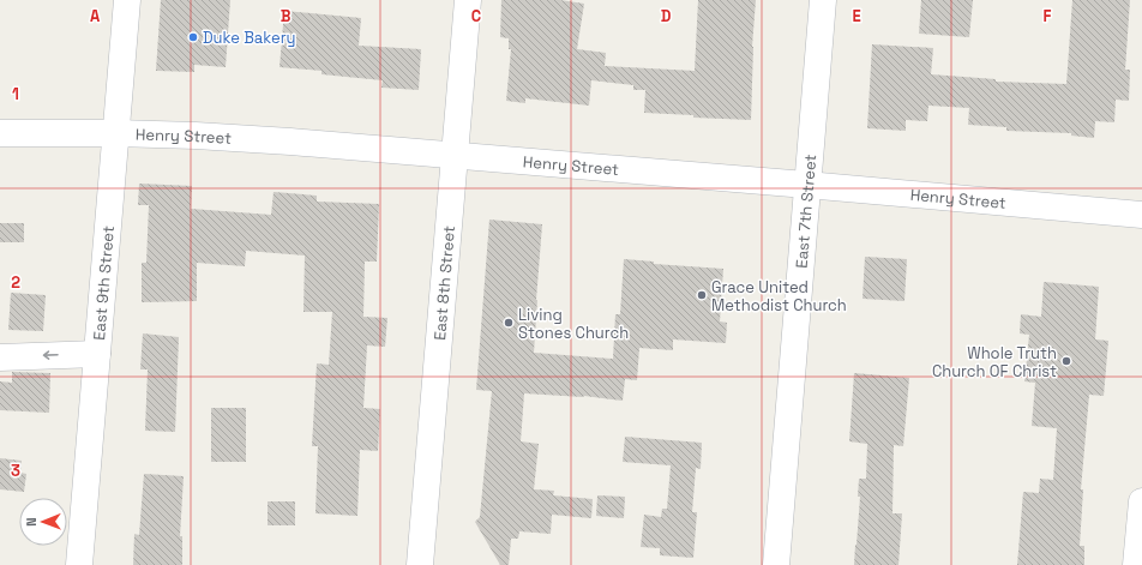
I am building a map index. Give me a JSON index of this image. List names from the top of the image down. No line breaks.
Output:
{"streets":{"street":["Henry Street","East 7th Street","East 9th Street","East 8th Street"]},"crossings":[["Henry Street","East 7th Street"],["Henry Street","East 9th Street"],["Henry Street","East 8th Street"]],"places":["Duke Bakery","Grace United Methodist Church","Living Stones Church","Whole Truth Church OF Christ"],"north":"left","grid":{"columns":["A","B","C","D","E","F"],"rows":["1","2","3"]}}
